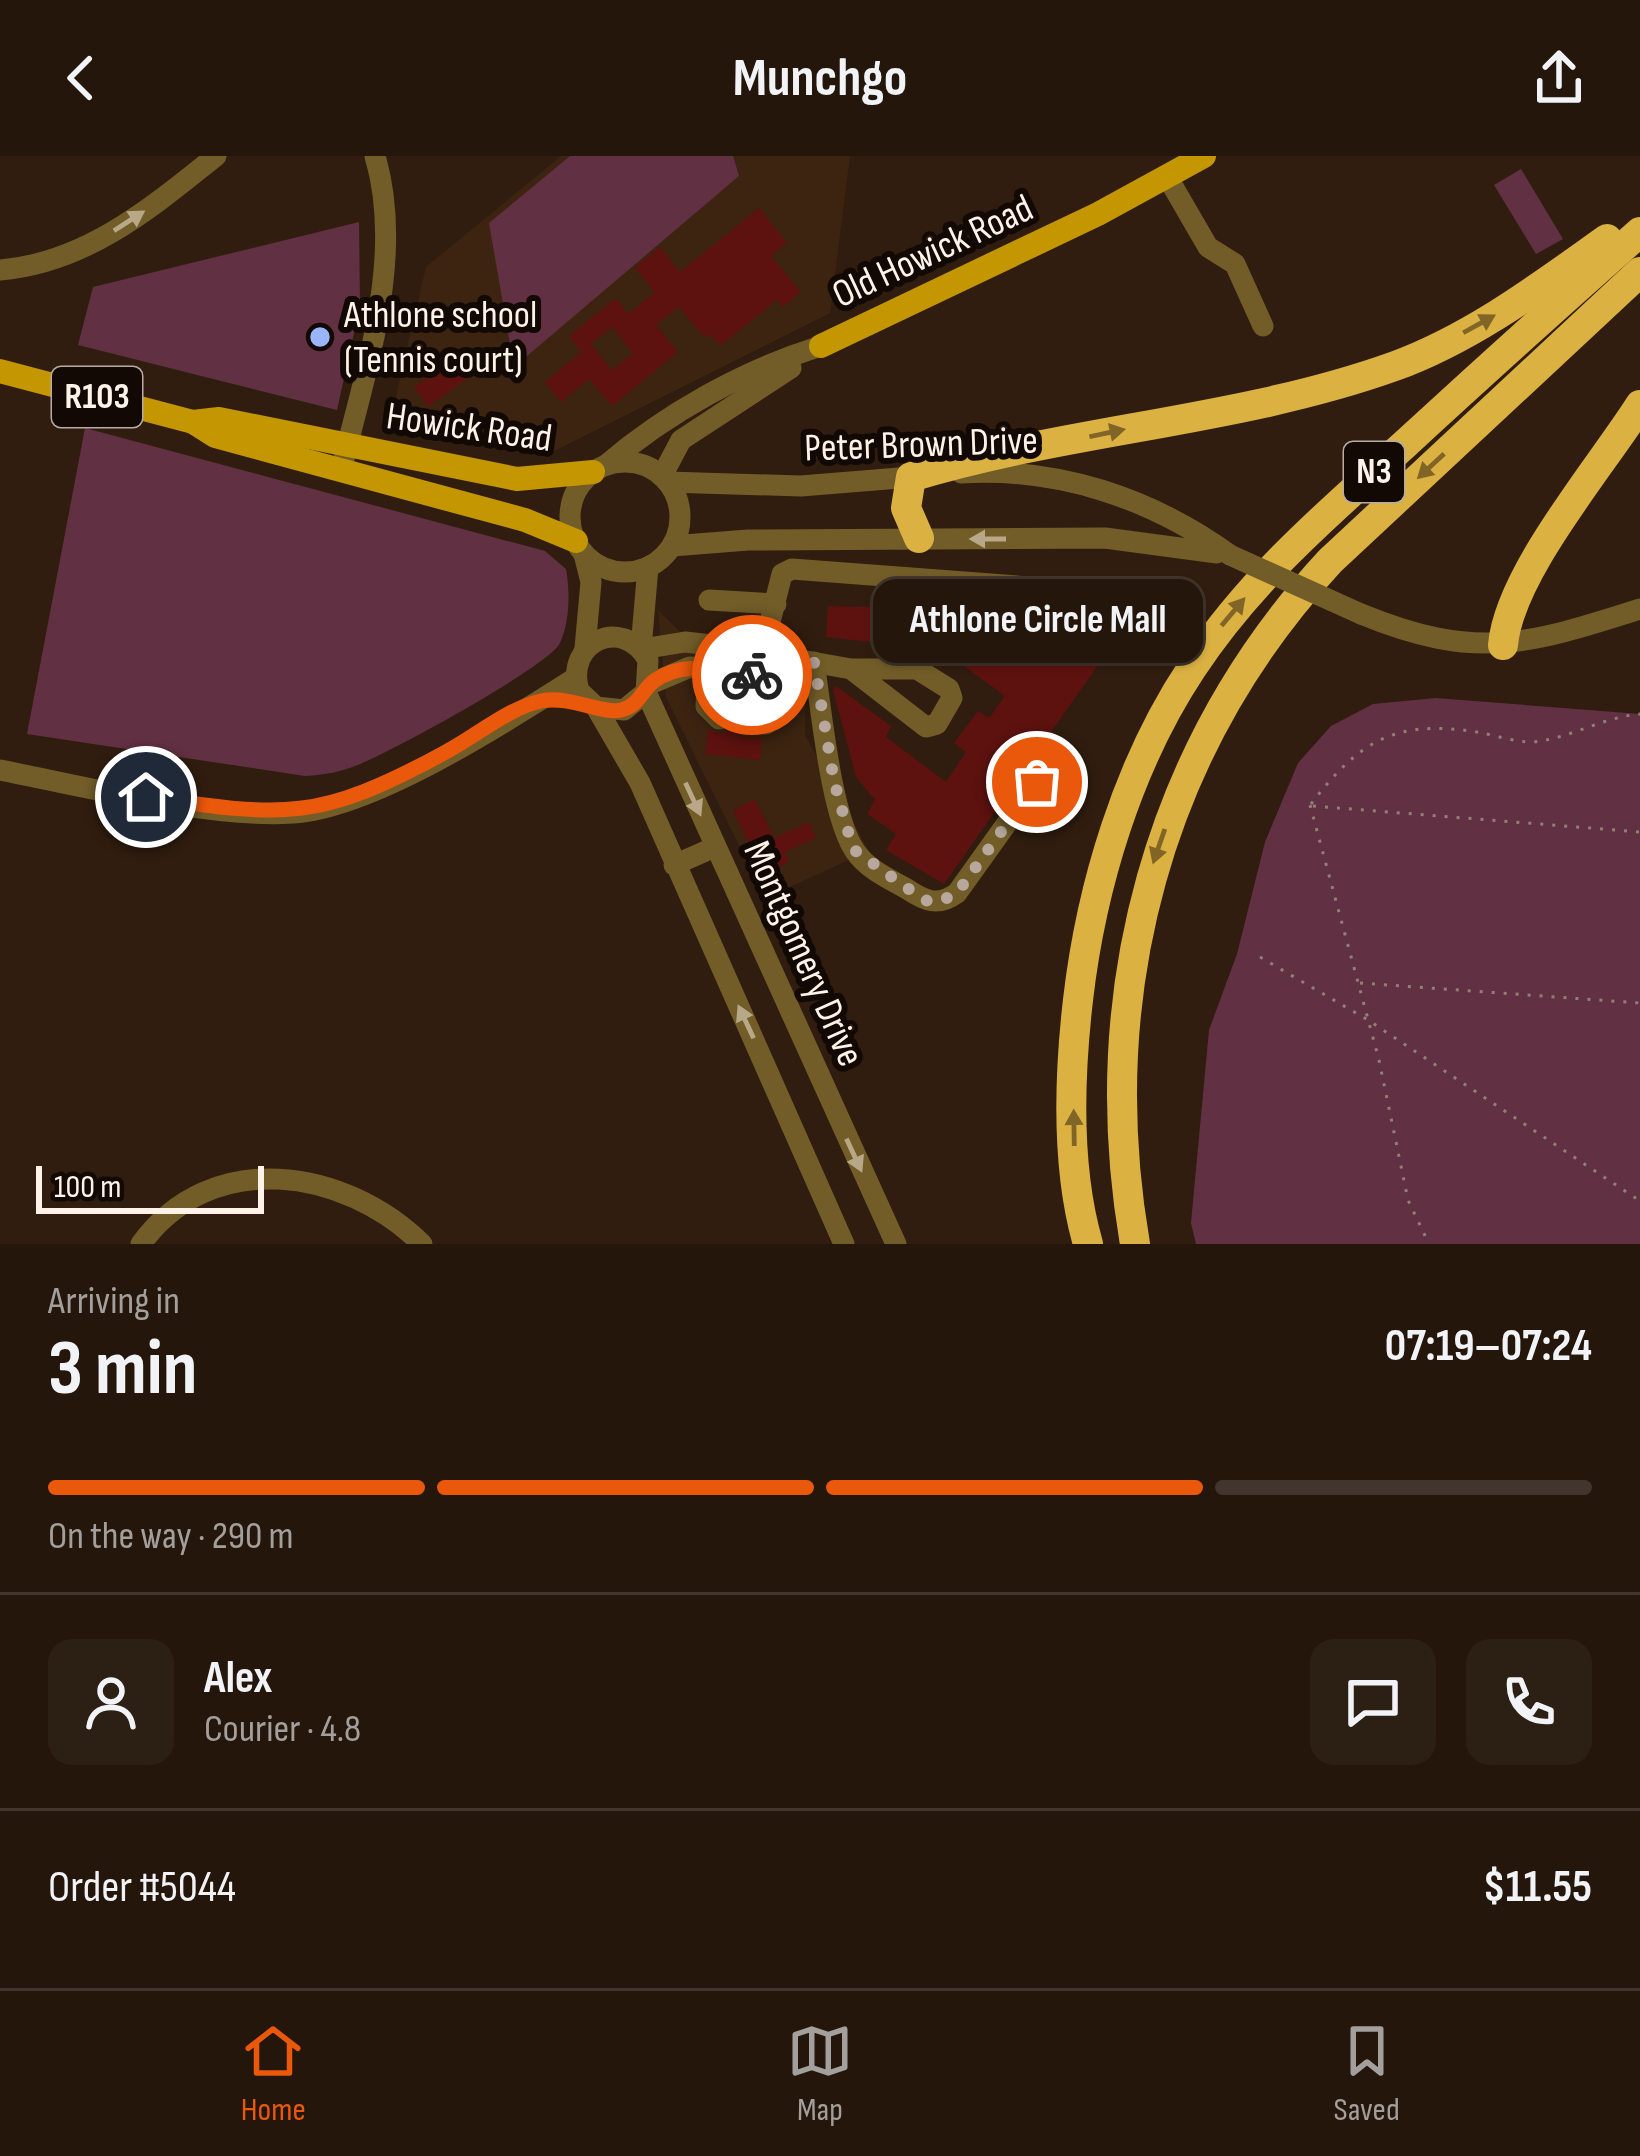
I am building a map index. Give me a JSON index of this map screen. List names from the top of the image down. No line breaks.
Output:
{"streets":{"highway":["N3"],"main road":["Old Howick Road","R103","Howick Road"],"street":["Peter Brown Drive","Montgomery Drive"]},"crossings":[["Old Howick Road","R103"],["Old Howick Road","Howick Road"],["Old Howick Road","Peter Brown Drive"],["R103","Howick Road"],["R103","Peter Brown Drive"],["Howick Road","Peter Brown Drive"]],"places":["Athlone school (Tennis court)","Athlone Circle Mall"],"scale_bar":"100 m","page":{"header":"Munchgo","bubble":"Athlone Circle Mall","scale":"100 m","heading":["3 min","Arriving in","07:19–07:24"],"panel":["Alex","Courier · 4.8","Order #5044","$11.55"],"bar":"On the way · 290 m","tabs":["Home","Map","Saved"]}}
